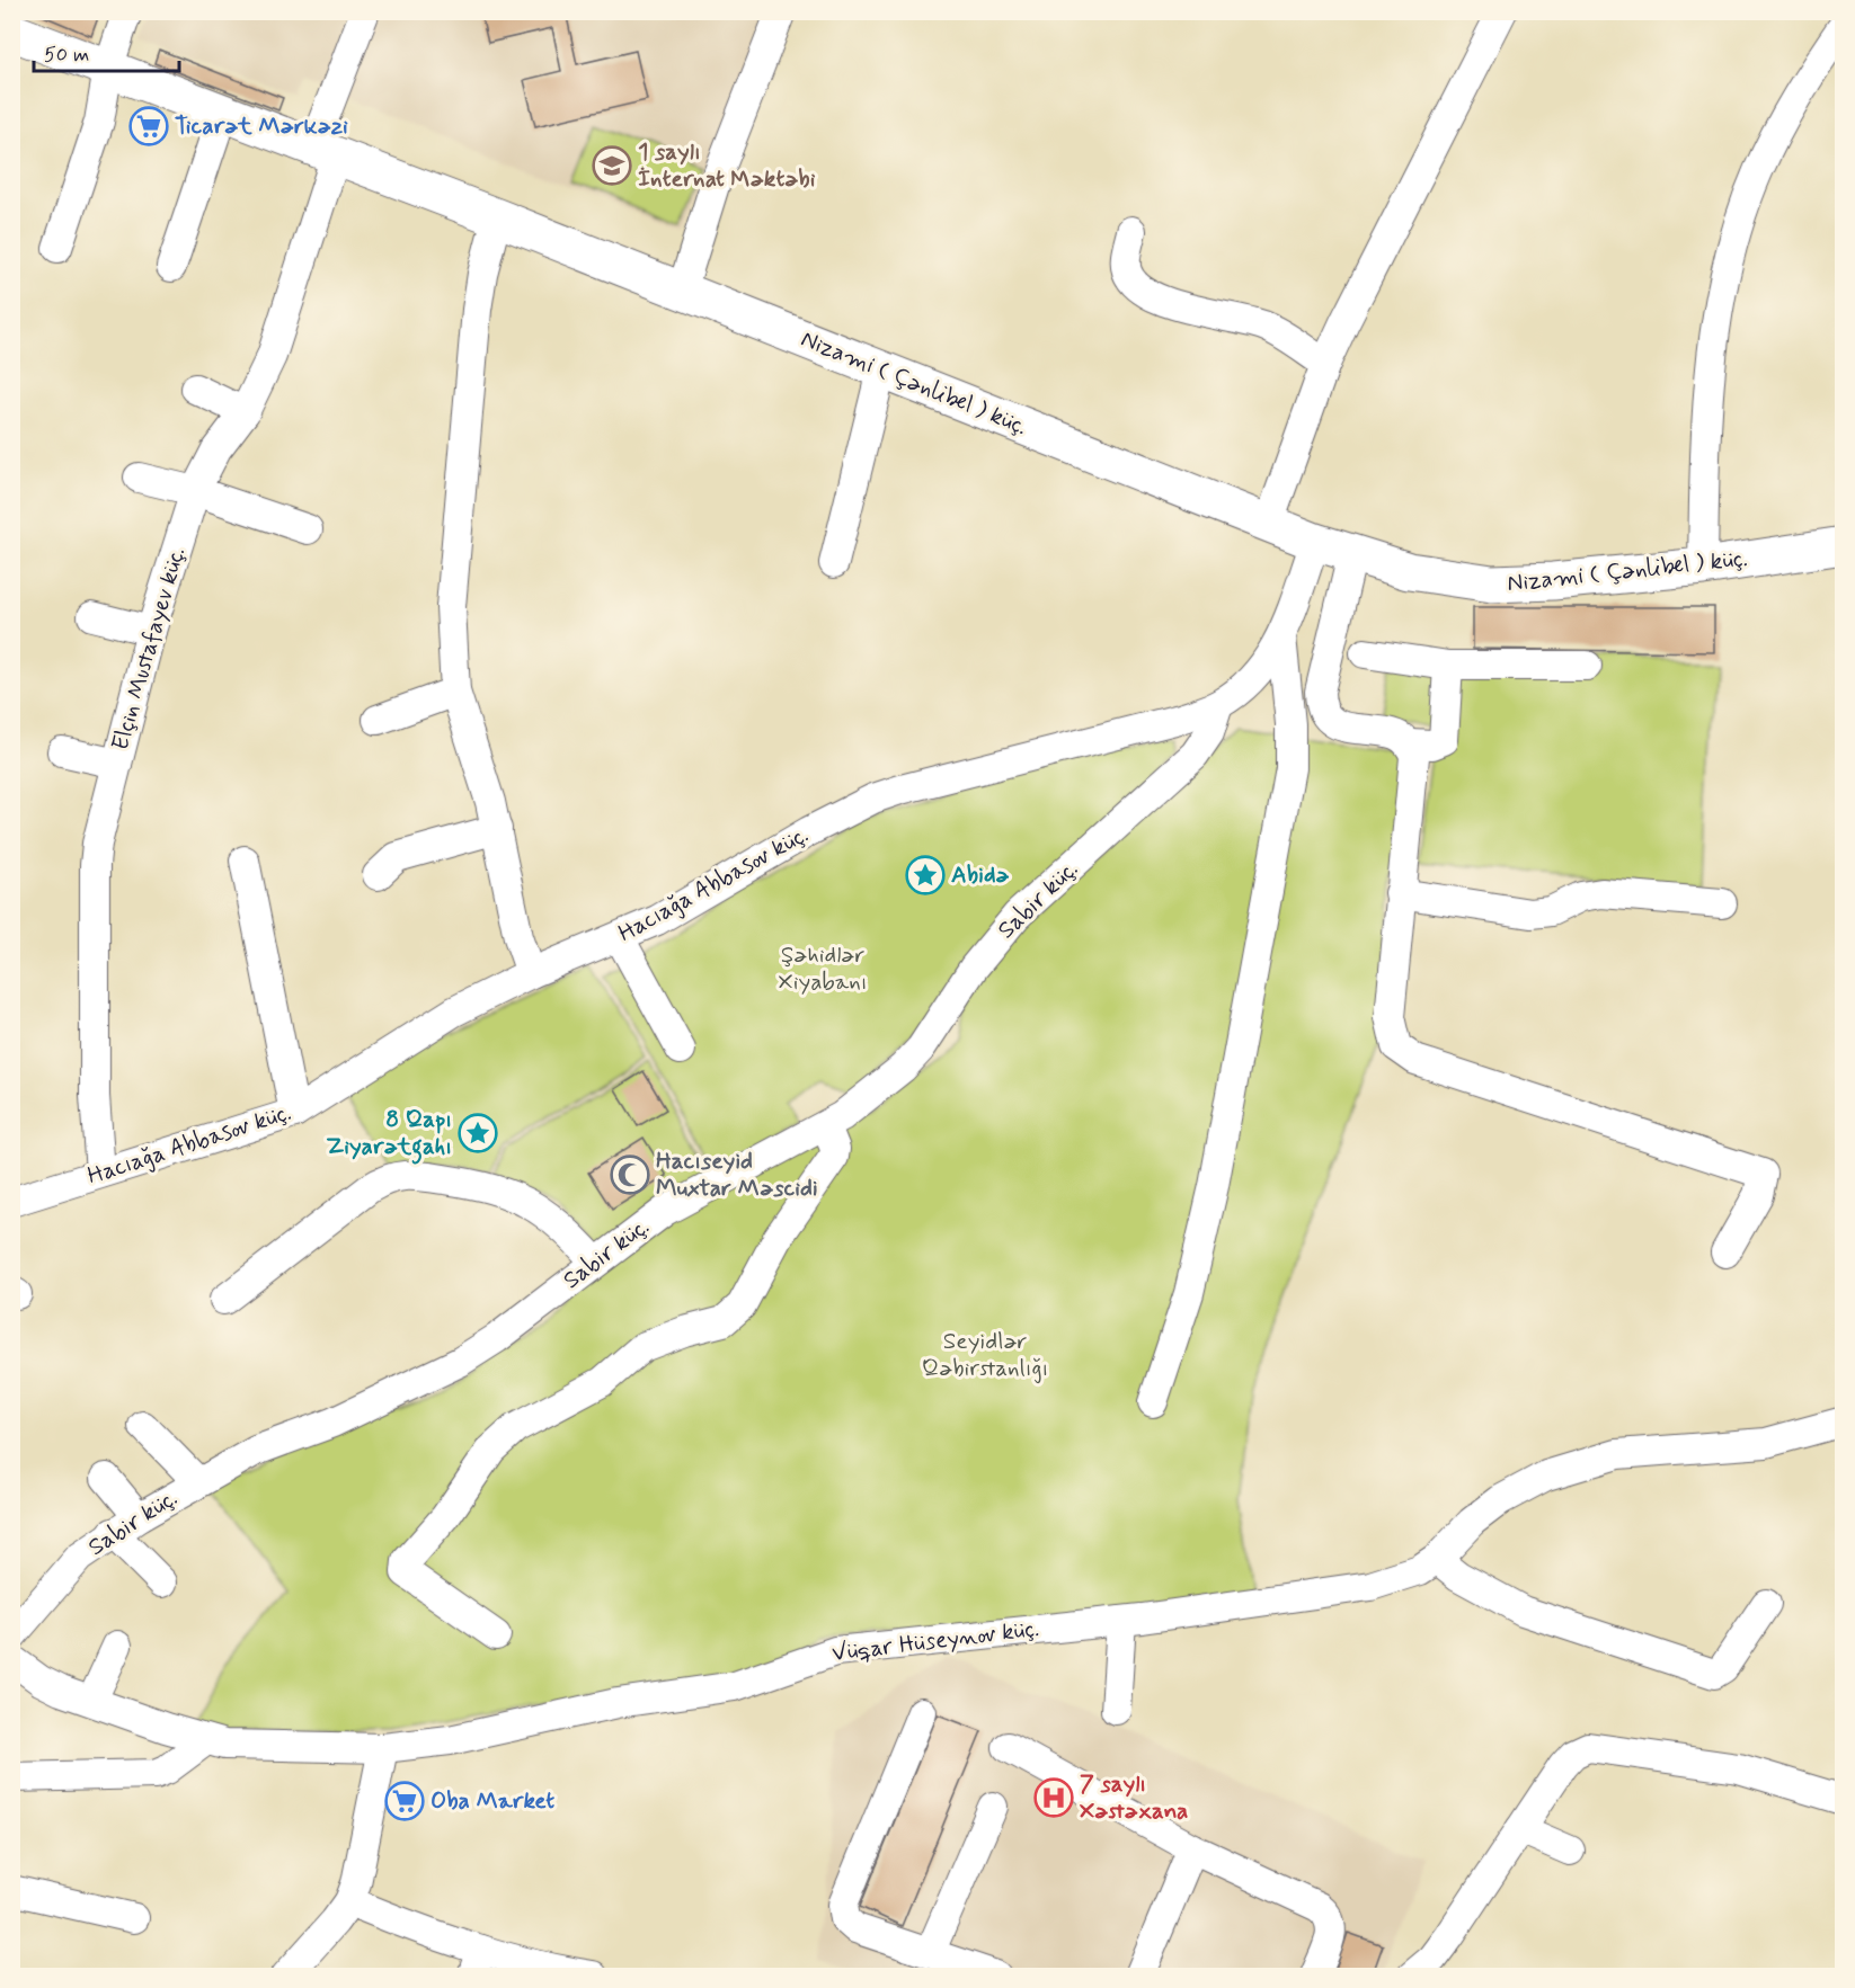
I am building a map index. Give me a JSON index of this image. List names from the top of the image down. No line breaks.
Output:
{"streets":{"main road":["Nizami ( Çənlibel ) küç."],"street":["Elçin Mustafayev küç.","Hacıağa Abbasov küç.","Sabir küç.","Vüqar Hüseynov küç."]},"crossings":[["Nizami ( Çənlibel ) küç.","Elçin Mustafayev küç."],["Nizami ( Çənlibel ) küç.","Hacıağa Abbasov küç."],["Elçin Mustafayev küç.","Hacıağa Abbasov küç."],["Hacıağa Abbasov küç.","Sabir küç."]],"parks":["Şəhidlər Xiyabanı","Seyidlər Qəbirstanlığı"],"places":{"supermarket":["Ticarət Mərkəzi","Oba Market"],"school or university":["1 saylı İnternat Məktəbi"],"place":["Abidə","8 Qapı Ziyarətgahı"],"mosque":["Hacıseyid Muxtar Məscidi"],"hospital":["7 saylı Xəstəxana"]},"scale_bar":"50 m"}
